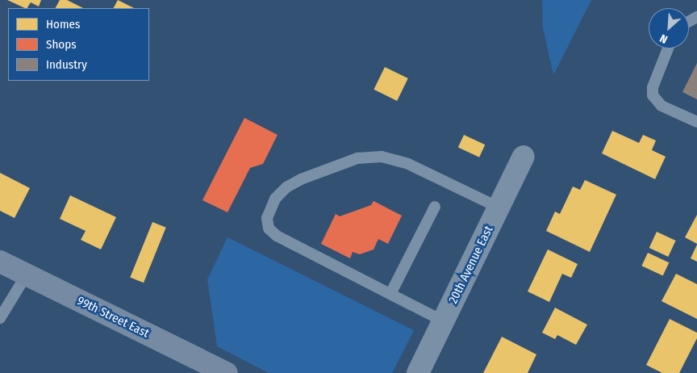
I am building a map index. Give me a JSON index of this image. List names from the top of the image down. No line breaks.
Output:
{"streets":{"street":["20th Avenue East","99th Street East"]},"legend":["Homes","Shops","Industry"],"north":"bottom left"}
